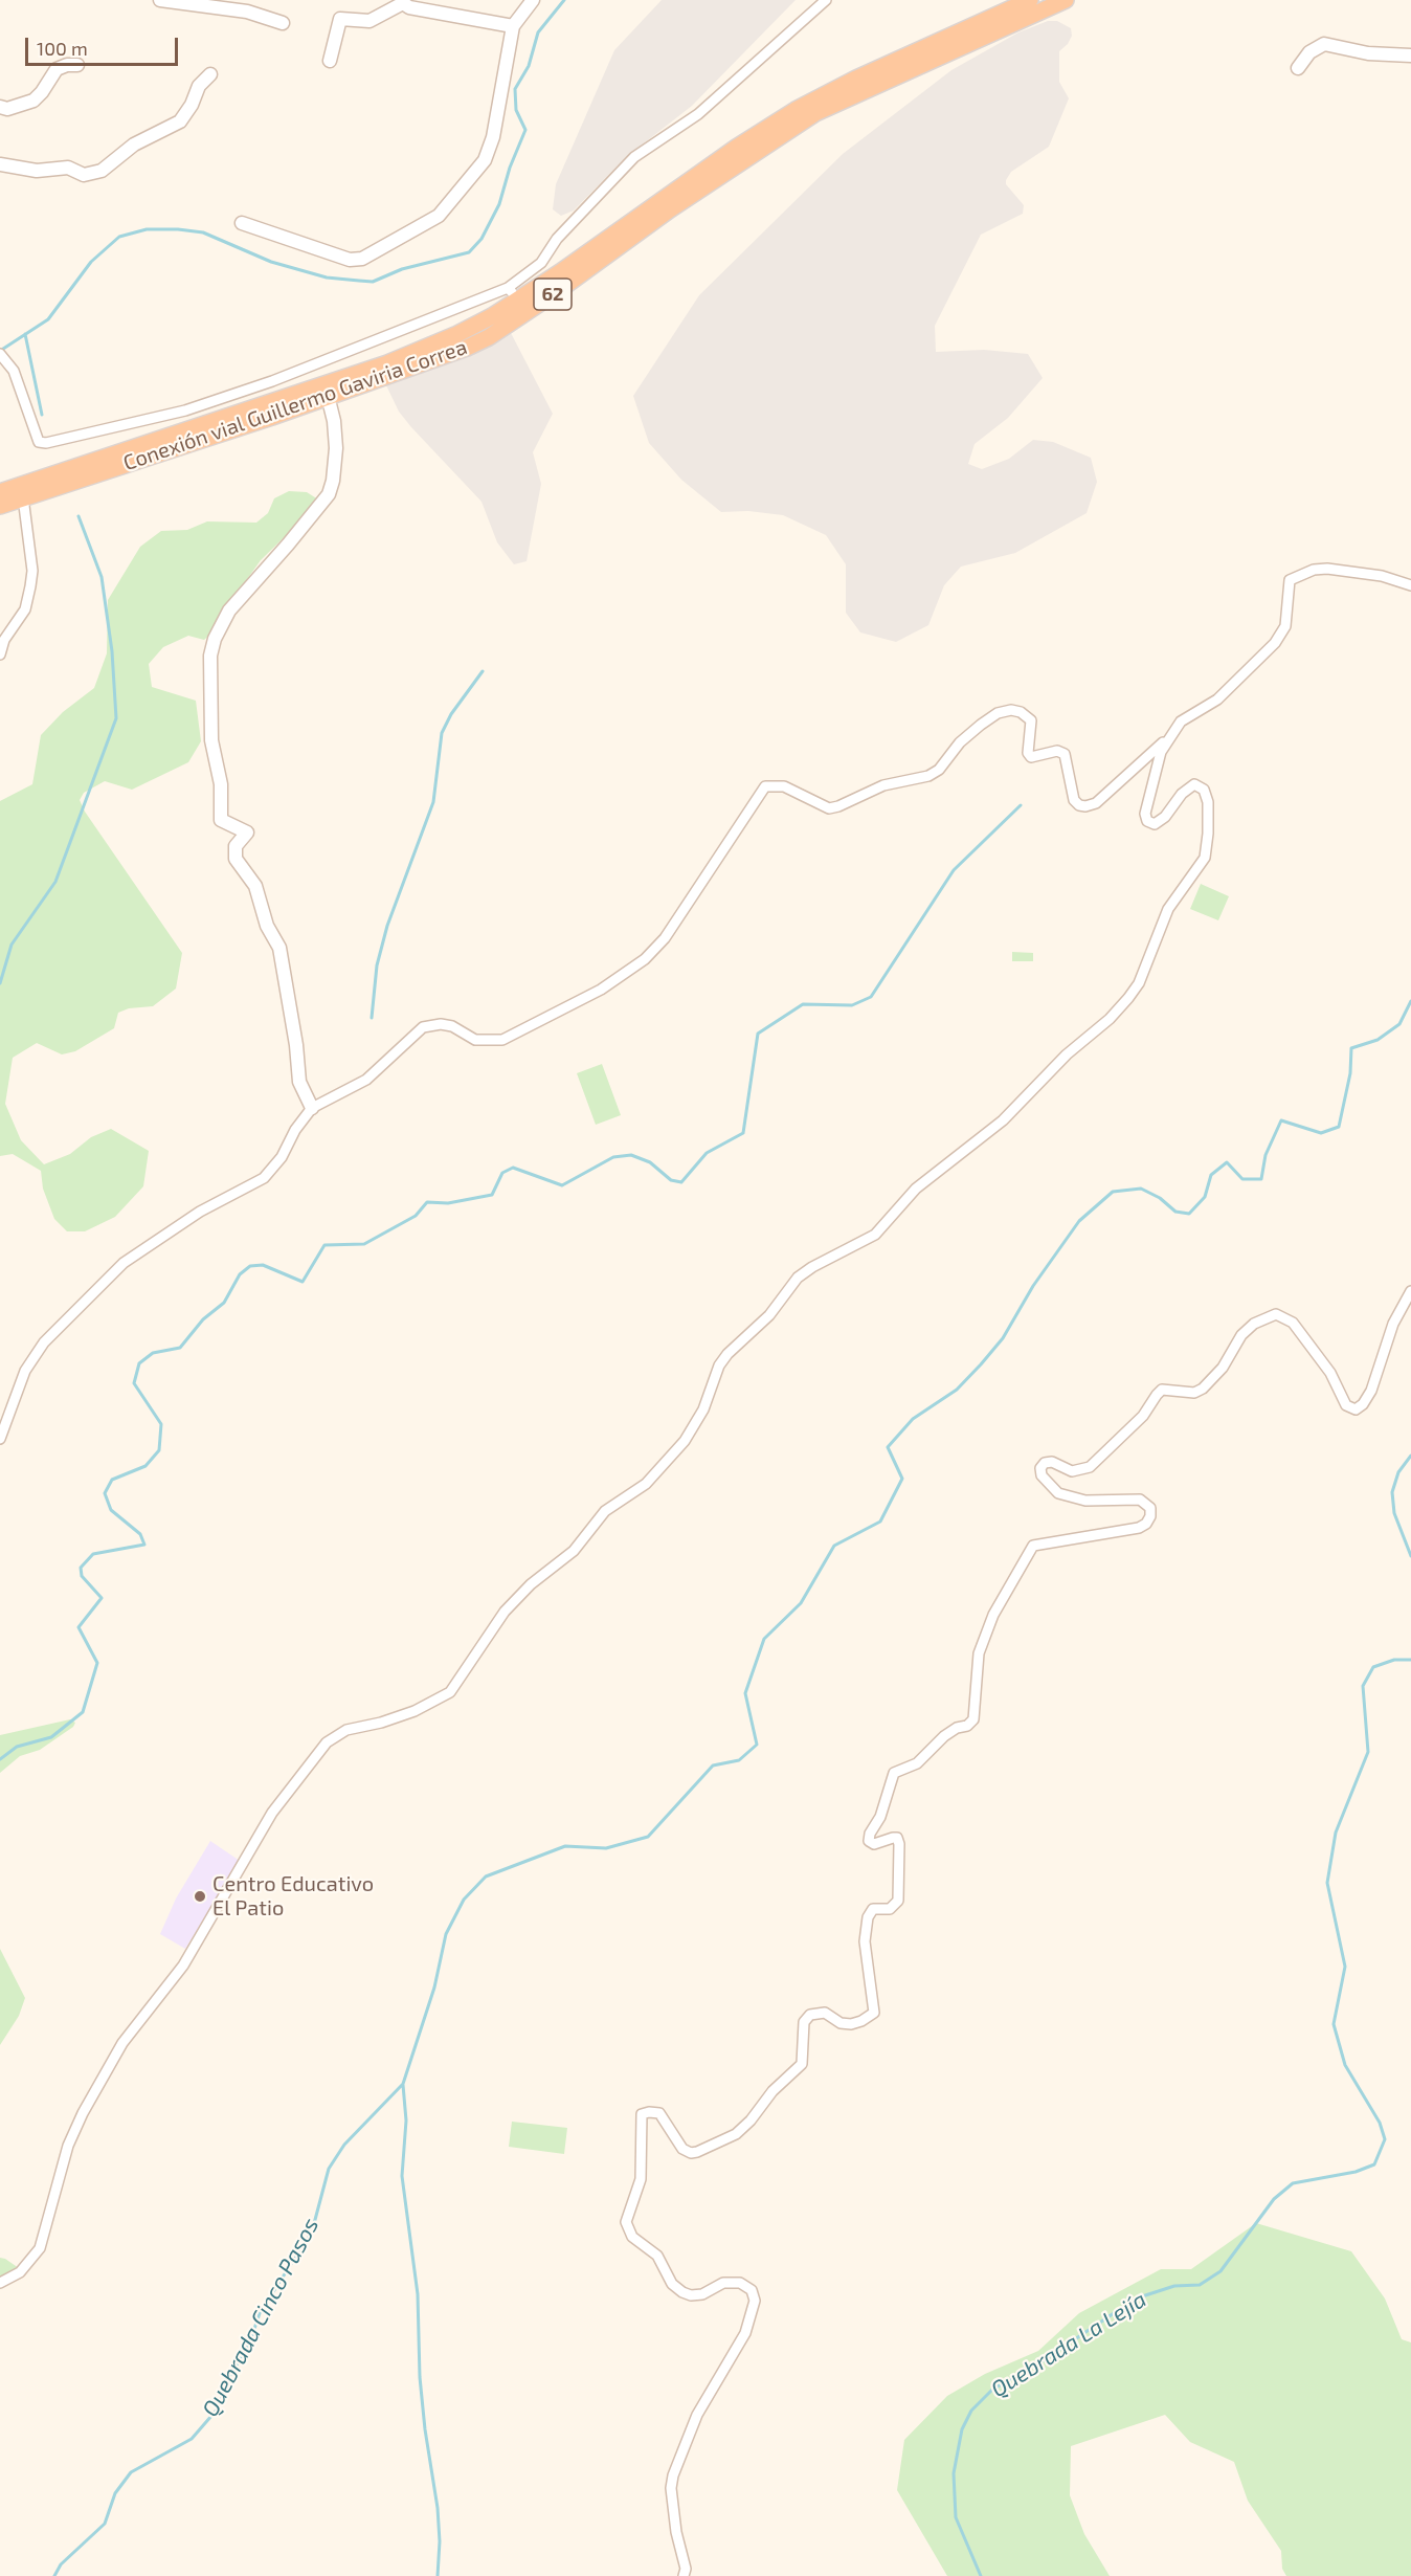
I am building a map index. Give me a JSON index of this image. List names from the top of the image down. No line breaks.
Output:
{"streets":{"highway":["62","Conexión vial Guillermo Gaviria Correa"]},"water":["Quebrada Cinco Pasos","Quebrada La Lejía"],"places":["Centro Educativo El Patio"],"scale_bar":"100 m"}
